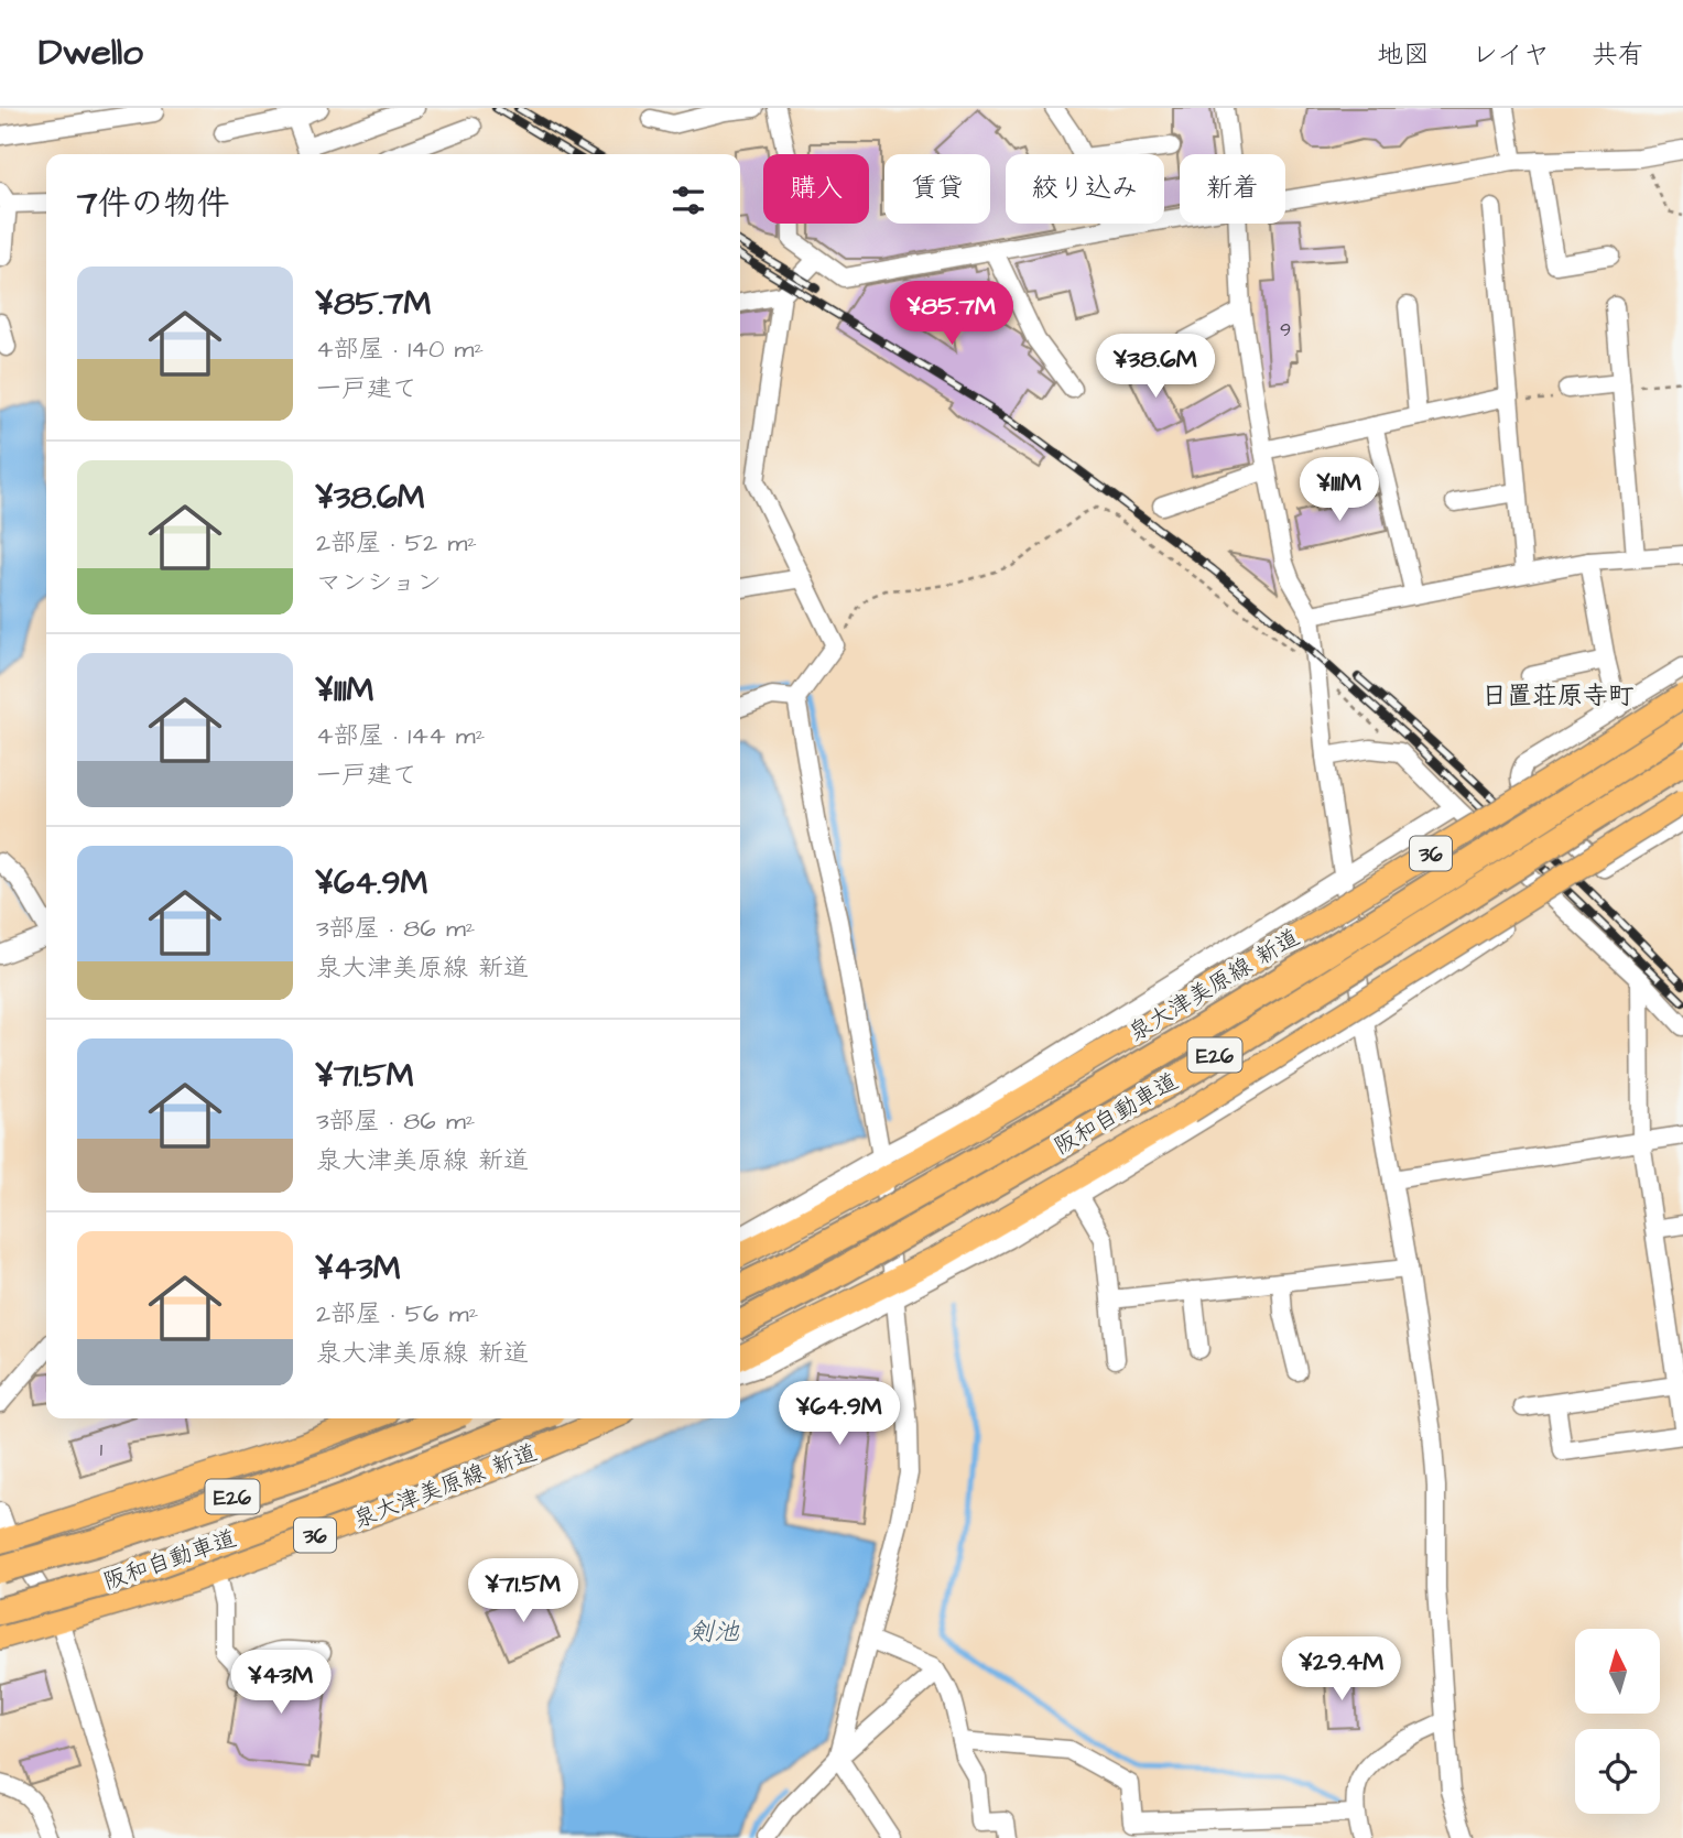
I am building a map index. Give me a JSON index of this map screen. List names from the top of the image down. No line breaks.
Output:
{"streets":{"highway":["E26","阪和自動車道"],"main road":["36","泉大津美原線 新道"]},"districts":["日置荘原寺町"],"water":["剣池"],"house_numbers":["9","1"],"north":"top","page":{"header":"Dwello","nav":["地図","レイヤ","共有"],"chip":["購入","賃貸","絞り込み","新着"],"heading":"7件の物件","list":[{"name":"¥85.7M","note":"4部屋 · 140 m² · 一戸建て"},{"name":"¥38.6M","note":"2部屋 · 52 m² · マンション"},{"name":"¥111M","note":"4部屋 · 144 m² · 一戸建て"},{"name":"¥64.9M","note":"3部屋 · 86 m² · 泉大津美原線 新道"},{"name":"¥71.5M","note":"3部屋 · 86 m² · 泉大津美原線 新道"},{"name":"¥43M","note":"2部屋 · 56 m² · 泉大津美原線 新道"}],"price":["¥85.7M","¥38.6M","¥111M","¥64.9M","¥71.5M","¥29.4M","¥43M"]}}
